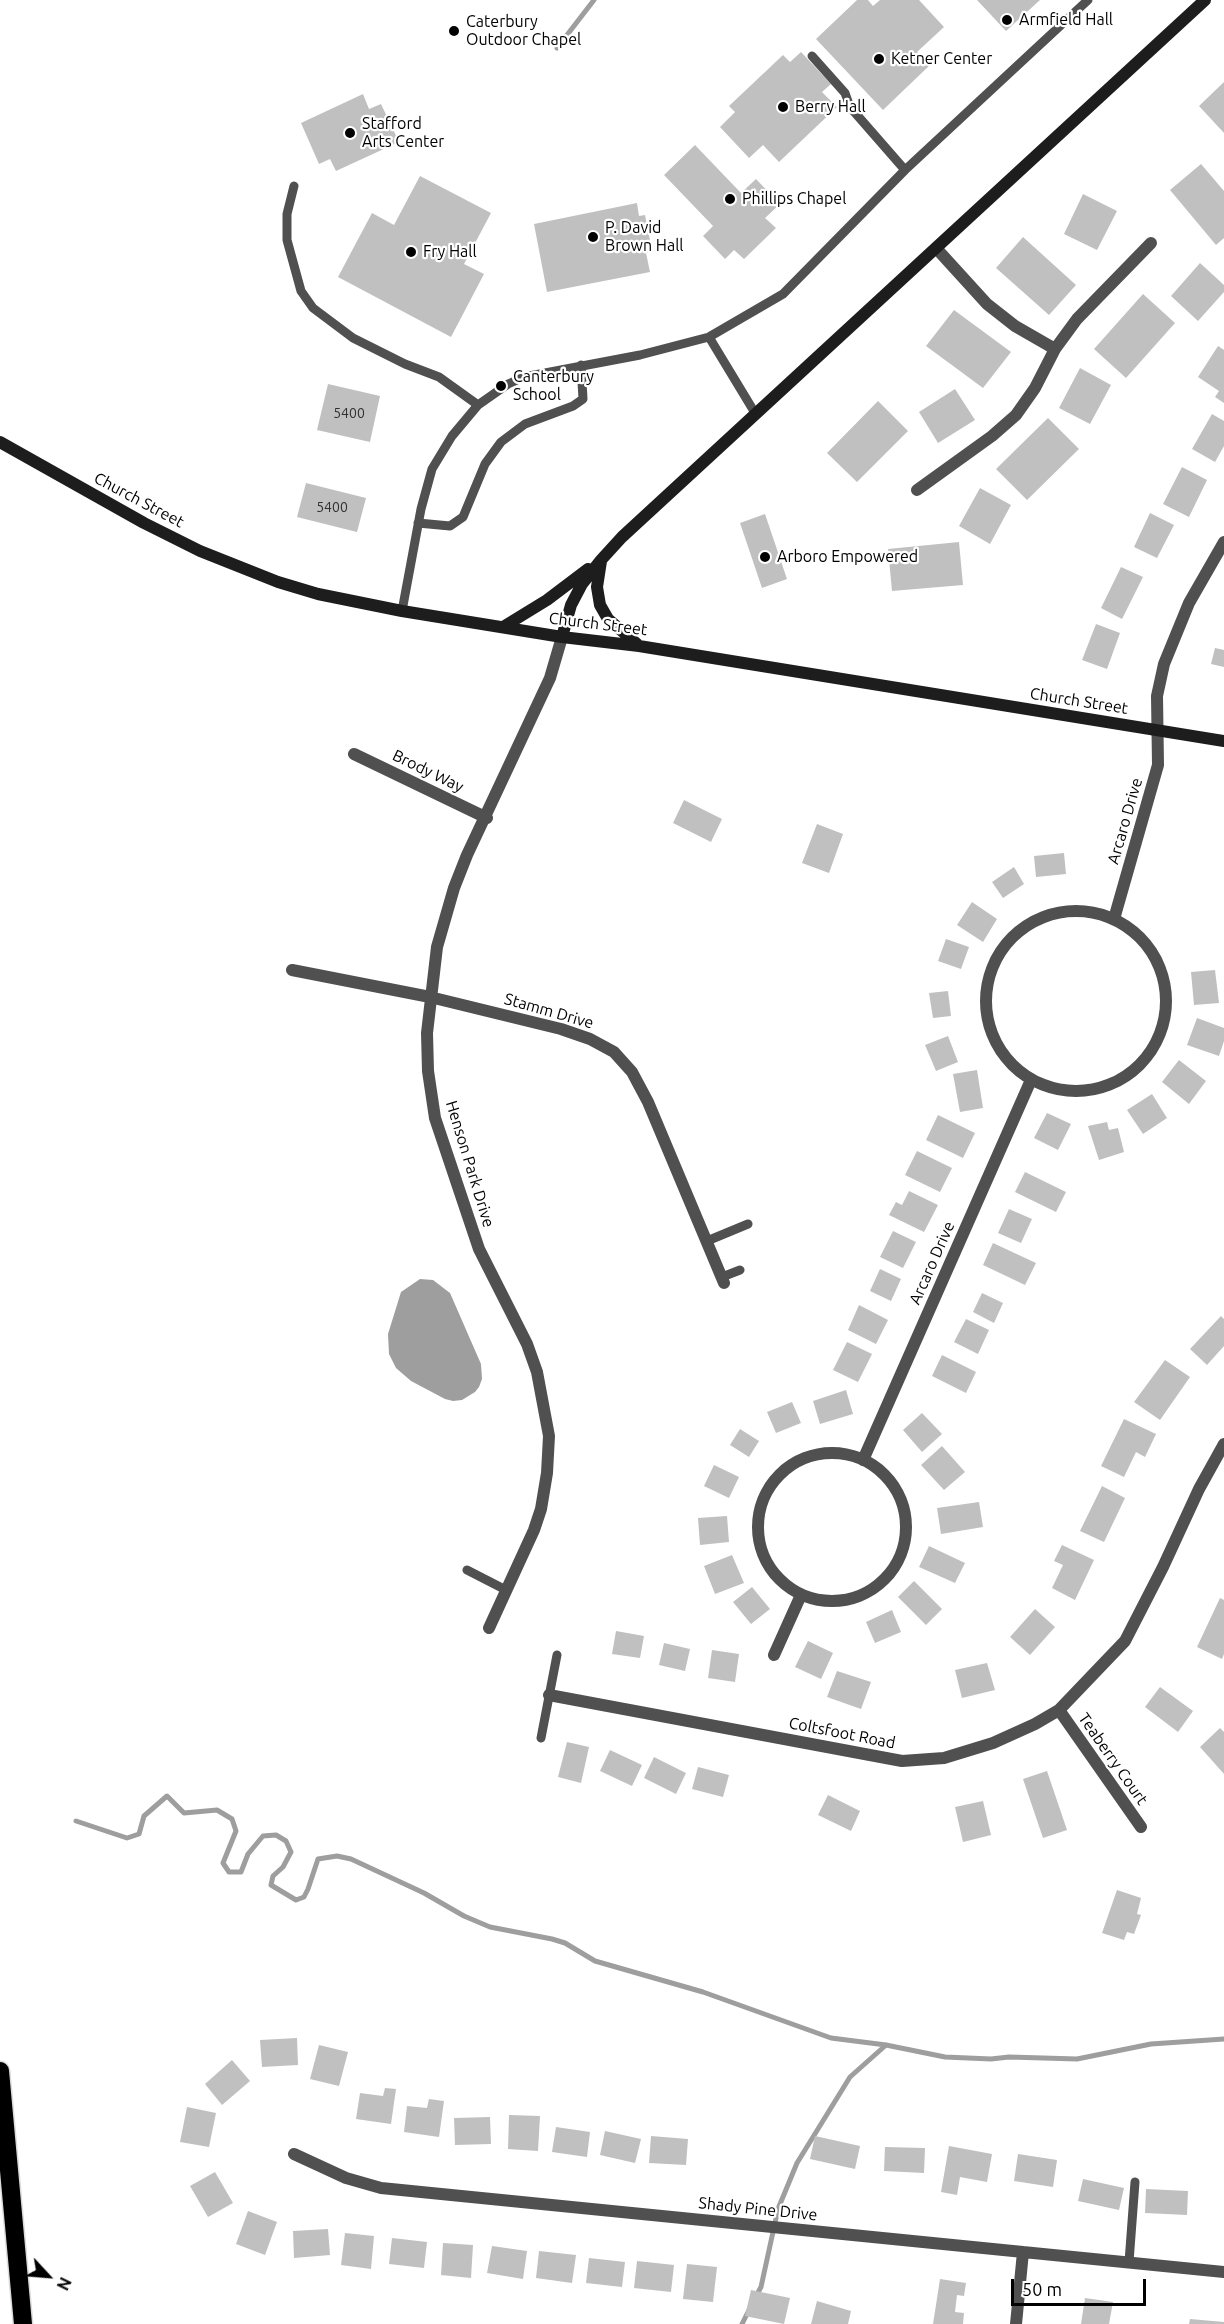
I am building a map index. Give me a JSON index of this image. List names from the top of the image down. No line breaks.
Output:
{"streets":{"street":["Church Street","Brody Way","Arcaro Drive","Stamm Drive","Henson Park Drive","Coltsfoot Road","Teaberry Court","Shady Pine Drive"]},"crossings":[["Church Street","Arcaro Drive"],["Church Street","Henson Park Drive"],["Brody Way","Henson Park Drive"],["Stamm Drive","Henson Park Drive"],["Coltsfoot Road","Teaberry Court"]],"places":["Armfield Hall","Caterbury Outdoor Chapel","Ketner Center","Berry Hall","Stafford Arts Center","Phillips Chapel","P. David Brown Hall","Fry Hall","Canterbury School","Arboro Empowered"],"house_numbers":["5400","5400"],"scale_bar":"50 m","north":"bottom right"}
